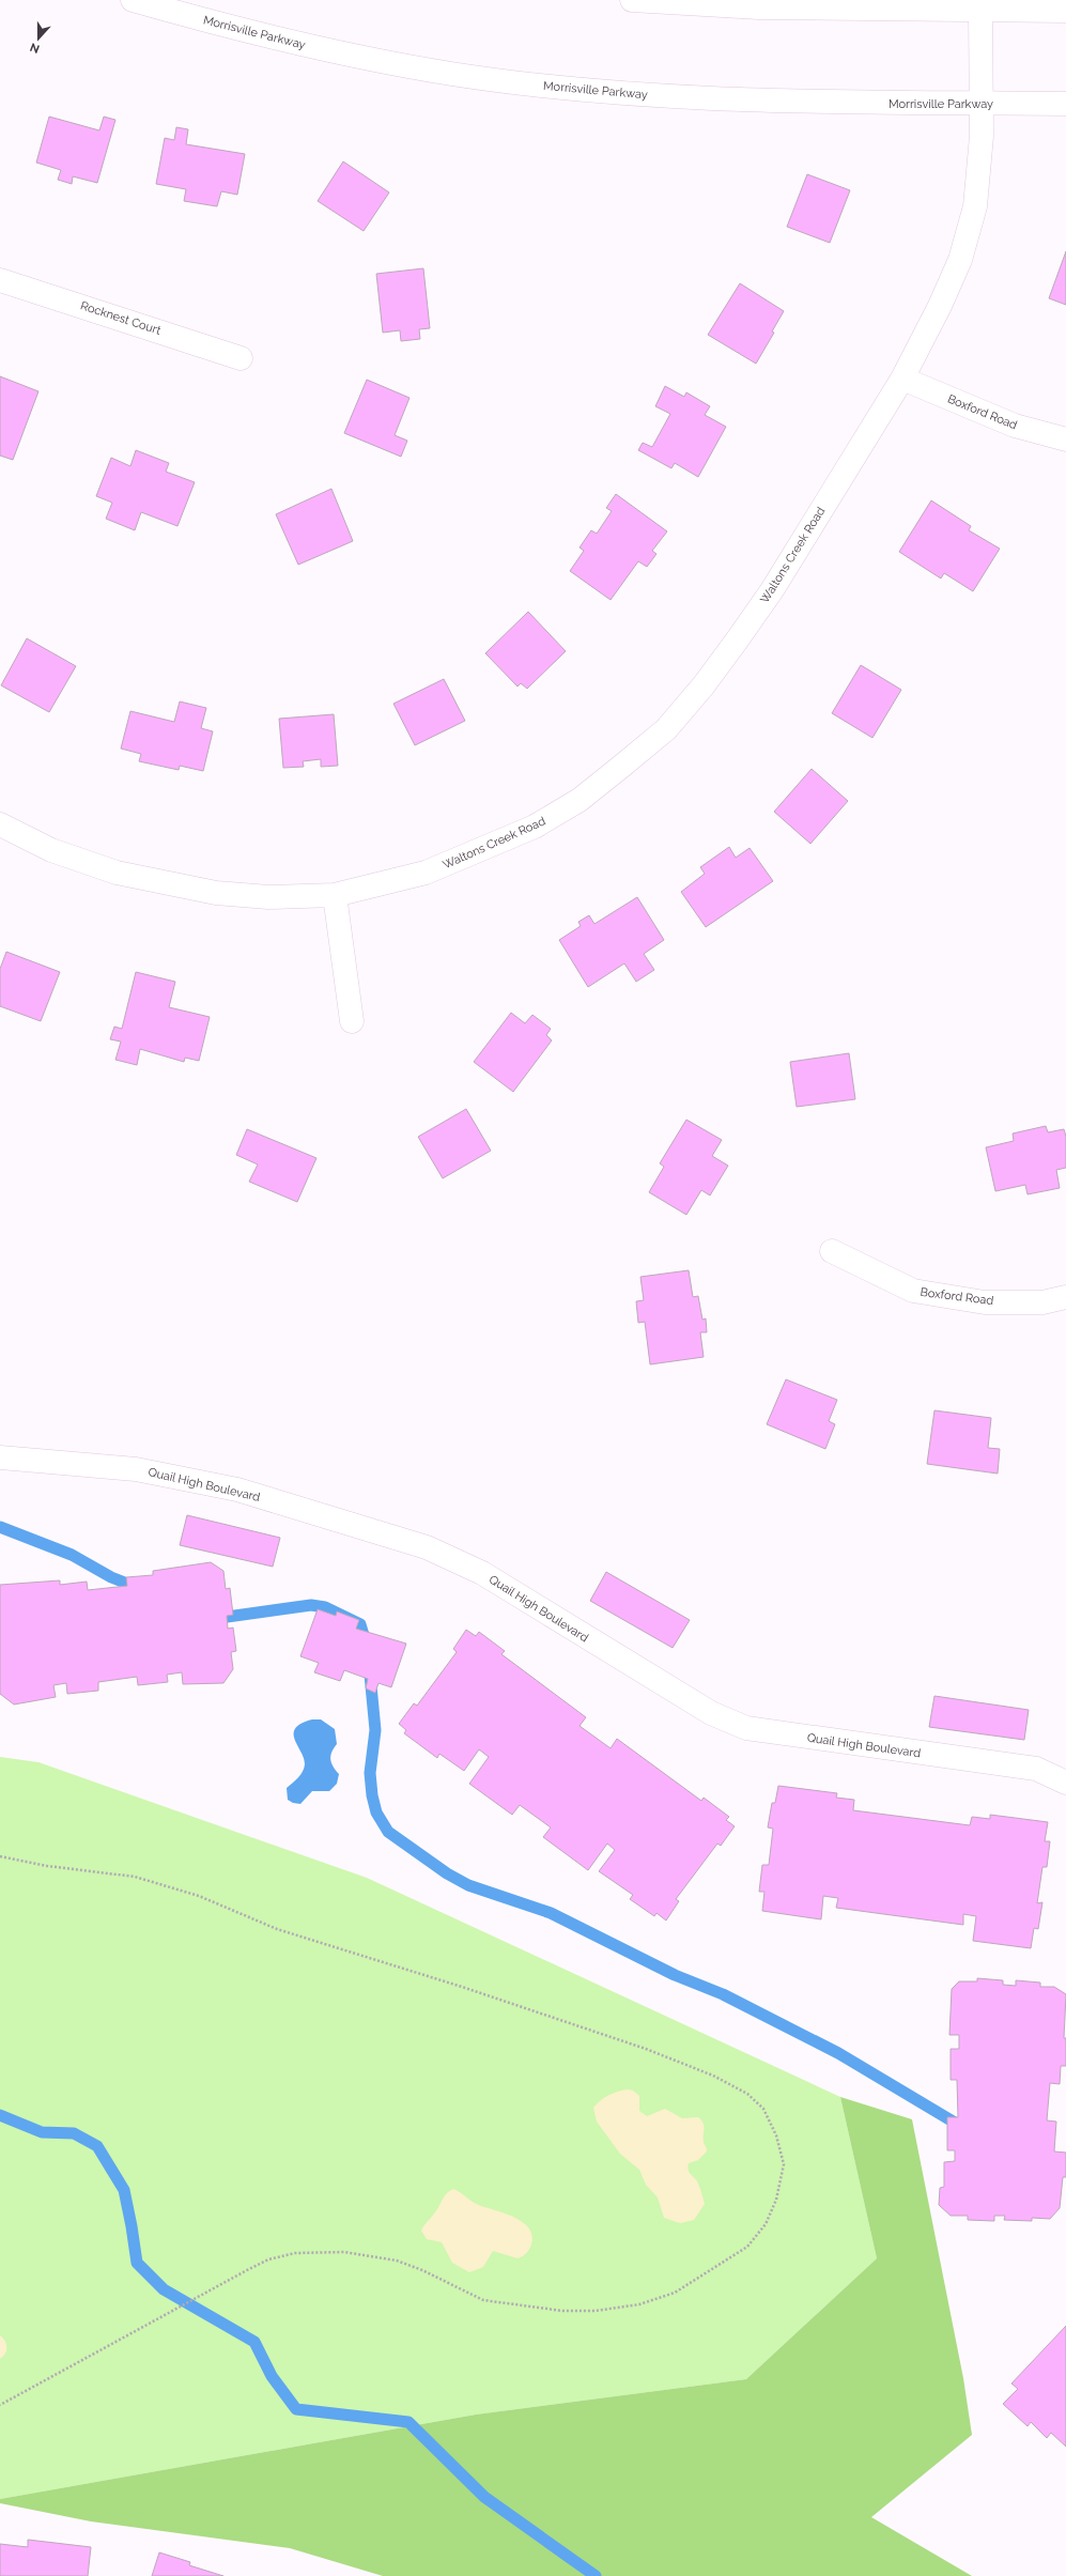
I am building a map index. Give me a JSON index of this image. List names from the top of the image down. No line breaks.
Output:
{"streets":{"street":["Morrisville Parkway","Rocknest Court","Boxford Road","Waltons Creek Road","Quail High Boulevard"]},"crossings":[["Morrisville Parkway","Waltons Creek Road"],["Boxford Road","Waltons Creek Road"]],"north":"bottom"}
